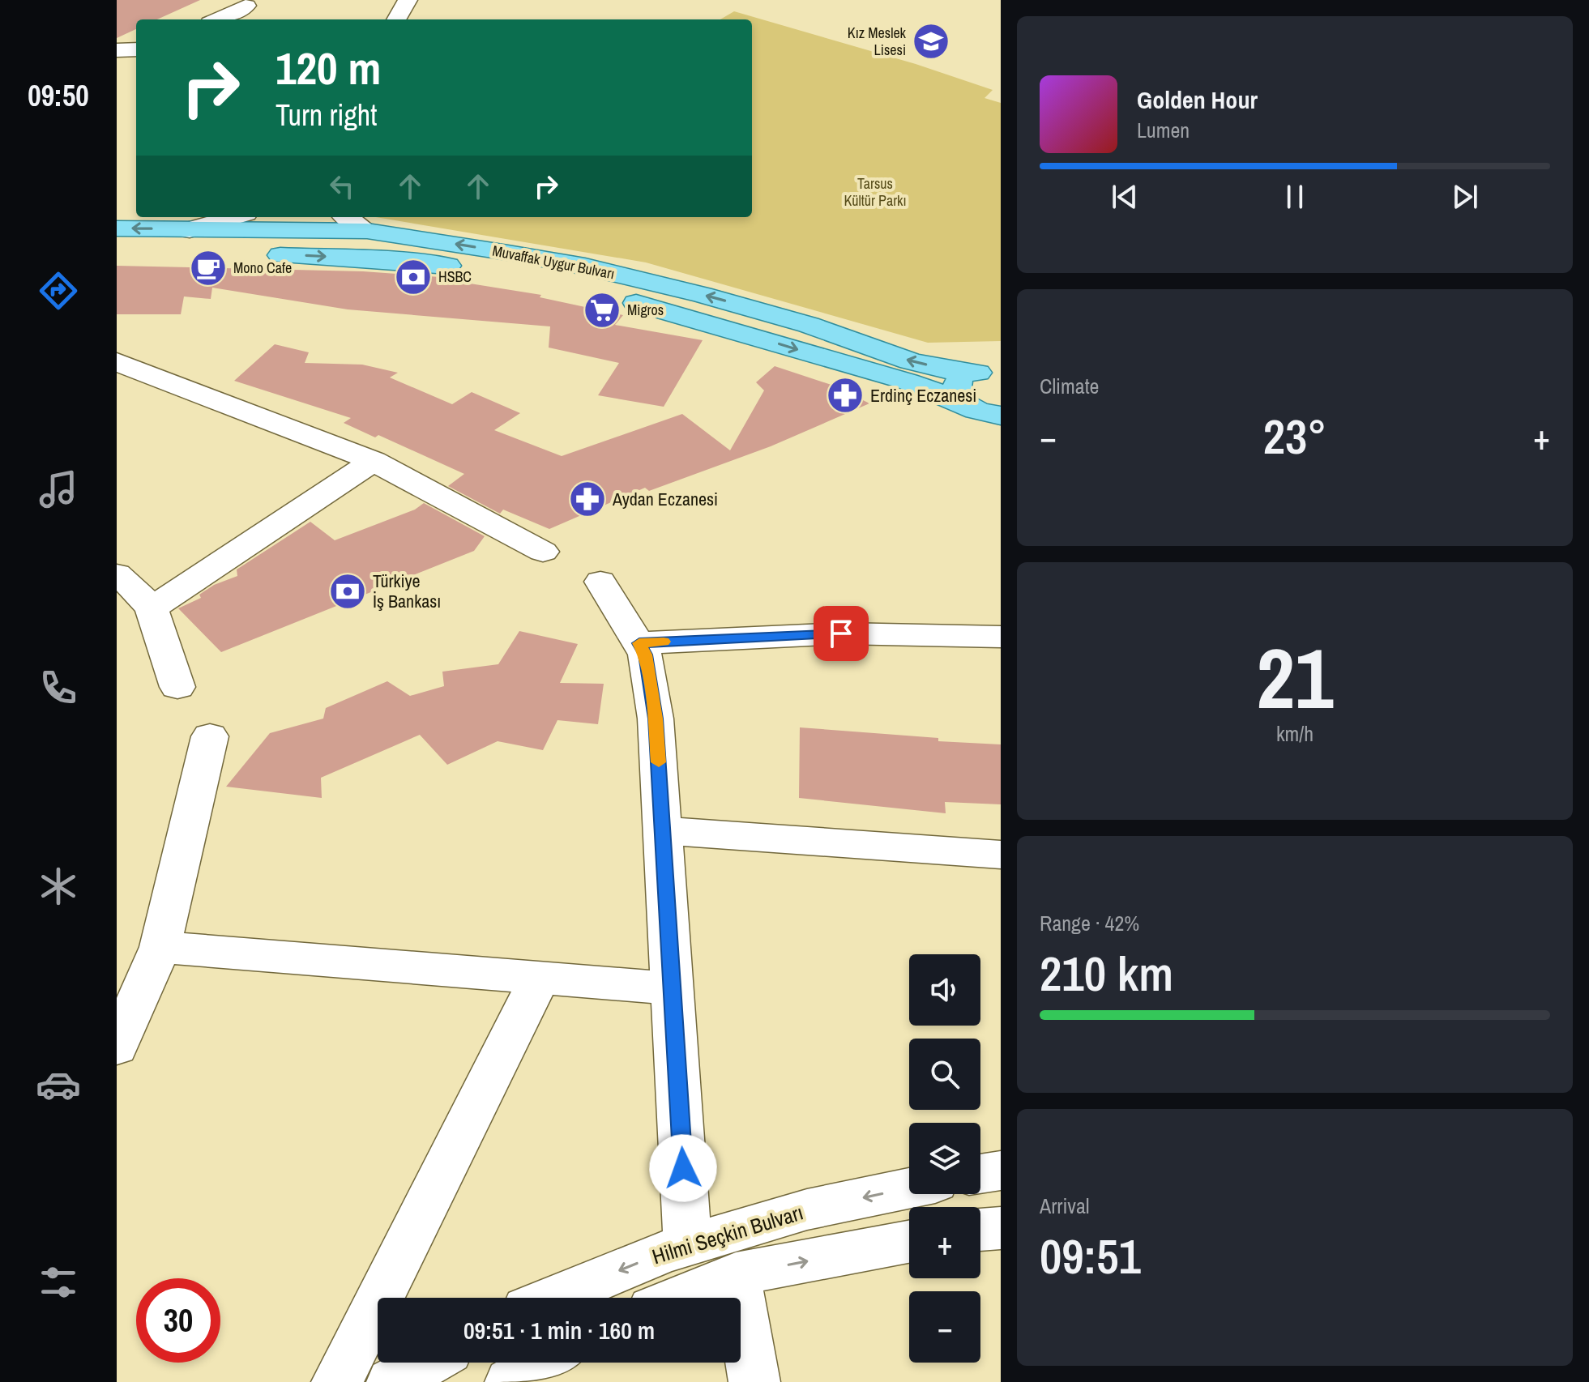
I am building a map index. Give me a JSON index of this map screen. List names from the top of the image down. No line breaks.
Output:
{"streets":{"main road":["Muvaffak Uygur Bulvarı"],"street":["Hilmi Seçkin Bulvarı"]},"parks":["Tarsus Kültür Parkı"],"places":{"school or university":["Kız Meslek Lisesi"],"cafe":["Mono Cafe"],"bank":["HSBC","Türkiye İş Bankası"],"supermarket":["Migros"],"pharmacy":["Erdinç Eczanesi","Aydan Eczanesi"]},"page":{"tabs":"09:50","turn":["120 m","Turn right"],"song":["Golden Hour","Lumen"],"tile":["Climate",["21","km/h"],["Range · 42%","210 km"],["Arrival","09:51"]],"heat":["−","23°","+"],"map_buttons":["+","−"],"limit":"30","trip":"09:51 · 1 min · 160 m"}}
